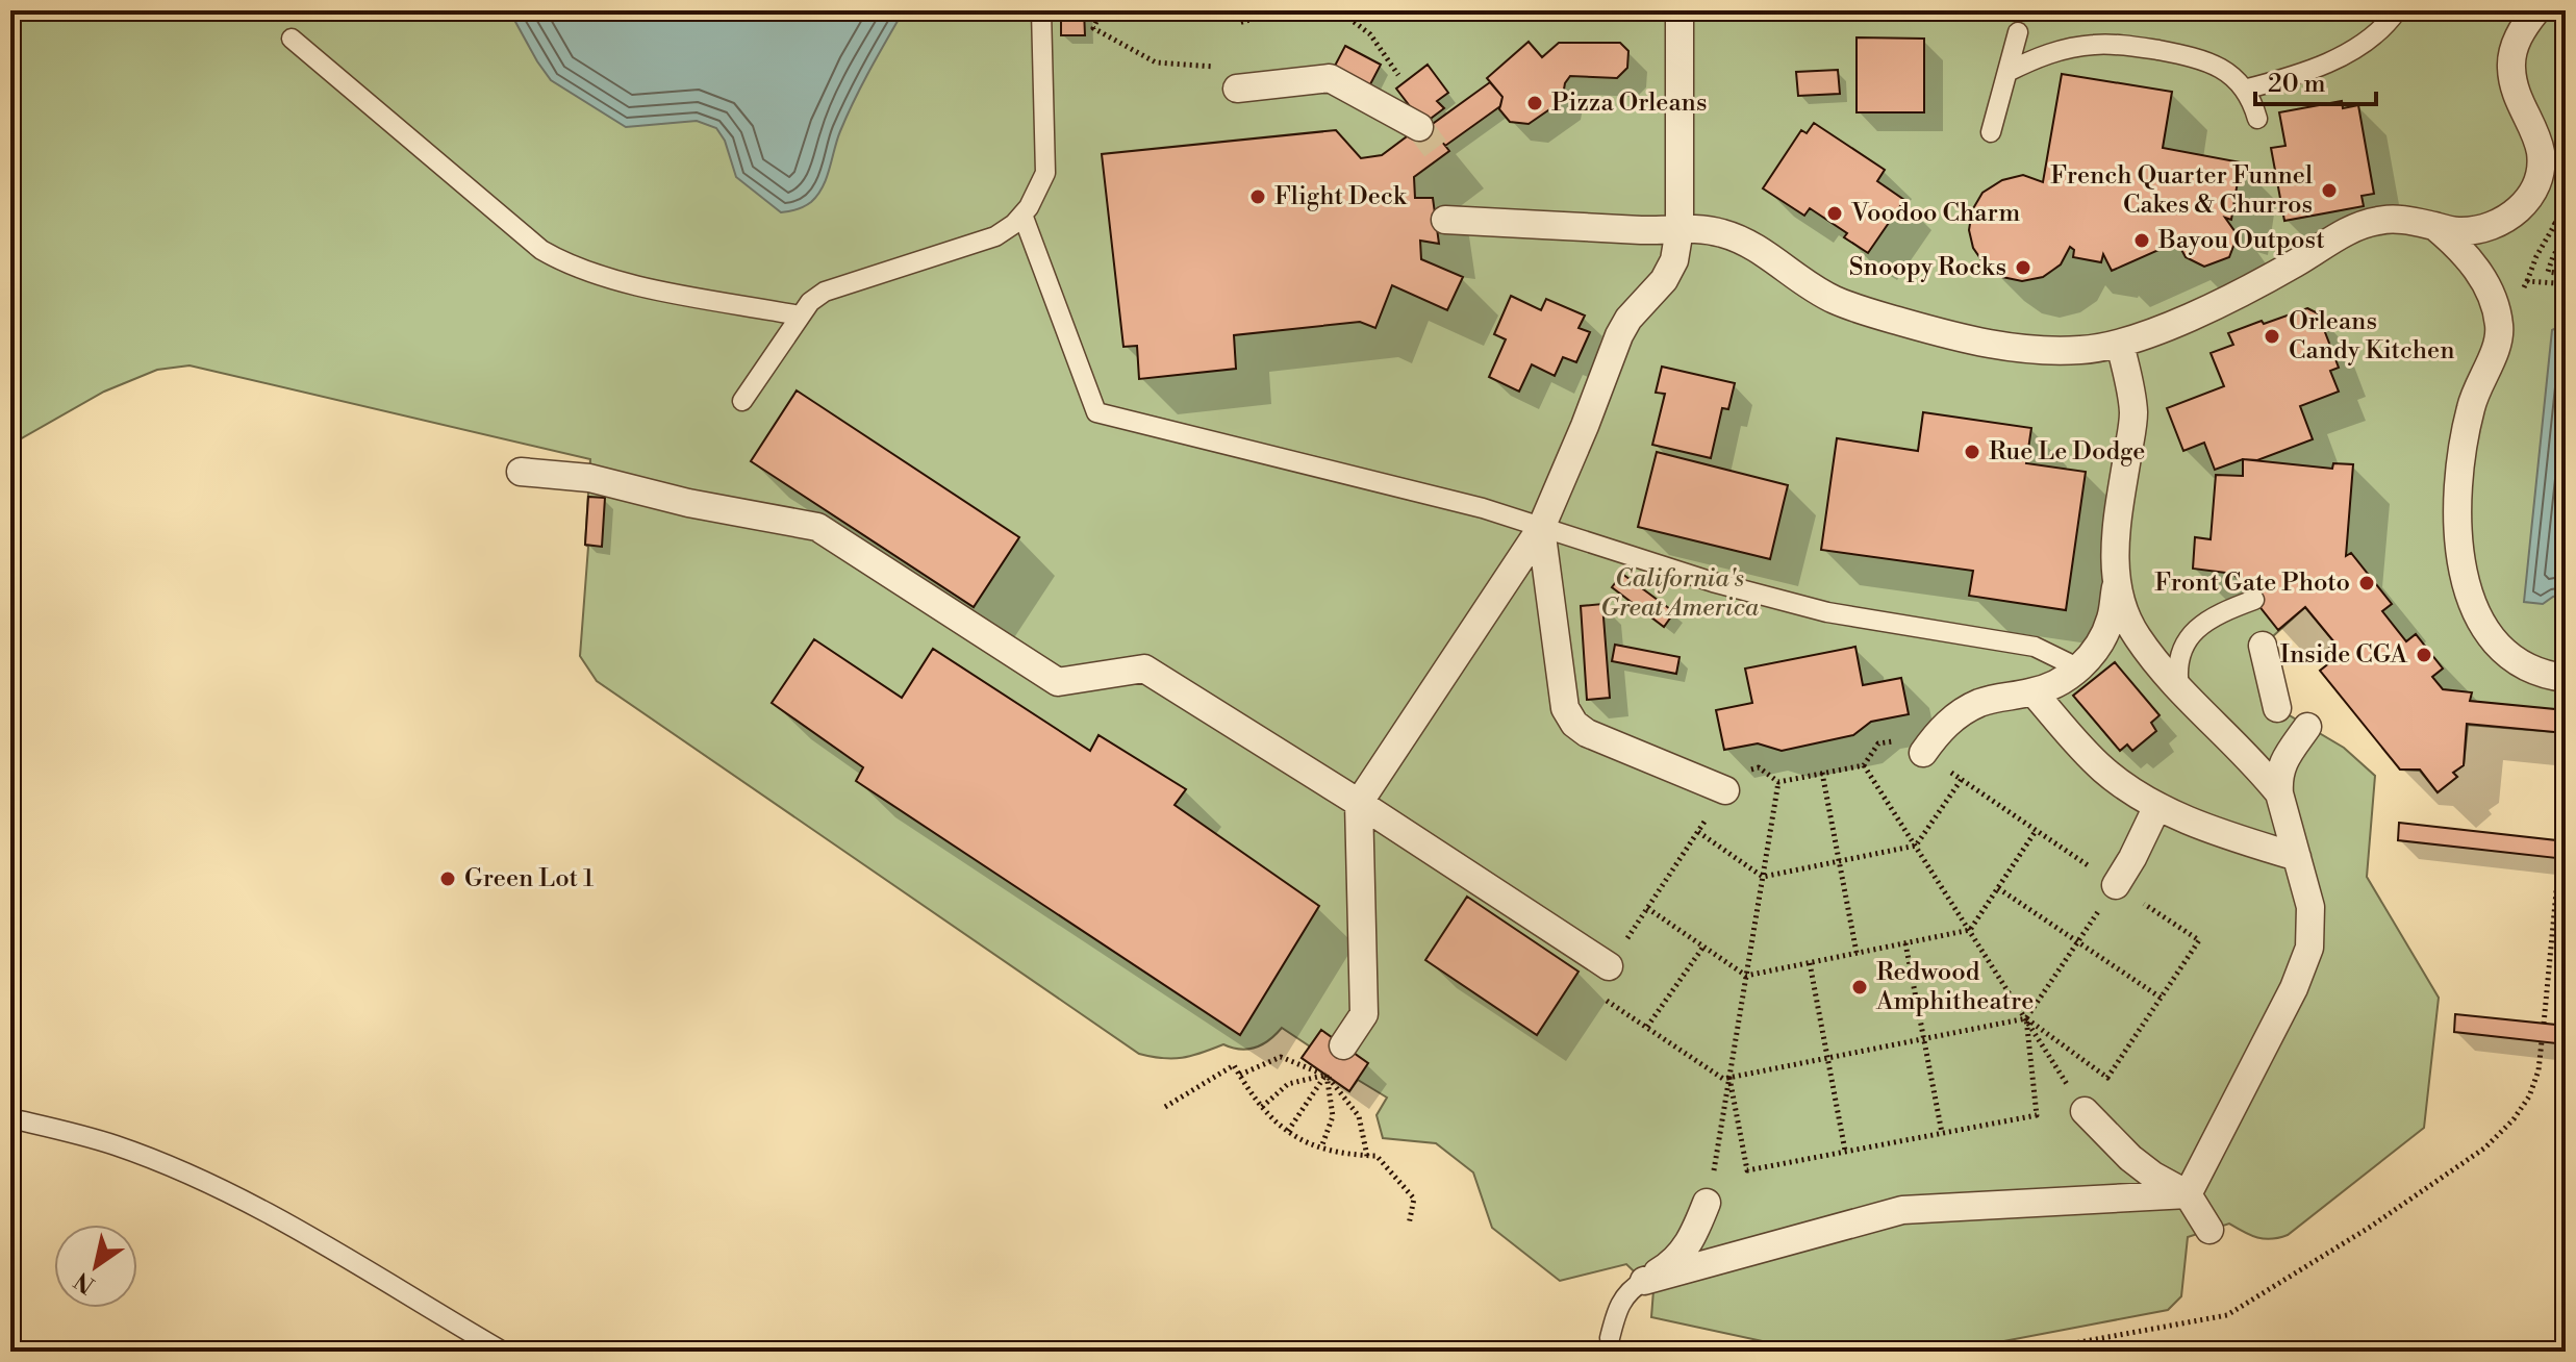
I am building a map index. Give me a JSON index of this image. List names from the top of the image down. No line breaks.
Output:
{"parks":["California's Great America"],"places":["Pizza Orleans","French Quarter Funnel Cakes & Churros","Flight Deck","Voodoo Charm","Bayou Outpost","Snoopy Rocks","Orleans Candy Kitchen","Rue Le Dodge","Front Gate Photo","Inside CGA","Green Lot 1","Redwood Amphitheatre"],"scale_bar":"20 m","north":"bottom left"}
